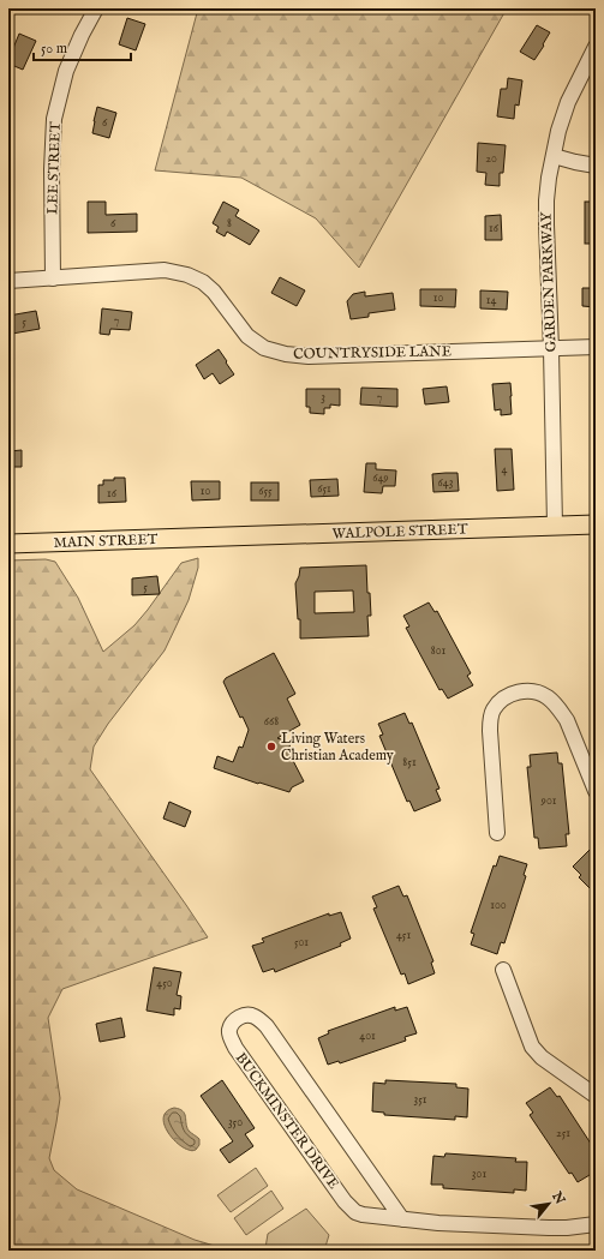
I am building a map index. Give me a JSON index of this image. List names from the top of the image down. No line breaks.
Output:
{"streets":{"main road":["WALPOLE STREET","MAIN STREET"],"street":["LEE STREET","GARDEN PARKWAY","COUNTRYSIDE LANE","BUCKMINSTER DRIVE"]},"crossings":[["LEE STREET","COUNTRYSIDE LANE"],["GARDEN PARKWAY","COUNTRYSIDE LANE"],["GARDEN PARKWAY","WALPOLE STREET"],["WALPOLE STREET","MAIN STREET"]],"places":["Living Waters Christian Academy"],"house_numbers":["6","20","6","8","16","10","14","7","5","3","7","4","649","643","651","10","655","16","5","801","668","851","901","100","451","501","450","401","351","350","251","301"],"scale_bar":"50 m","north":"top right"}
